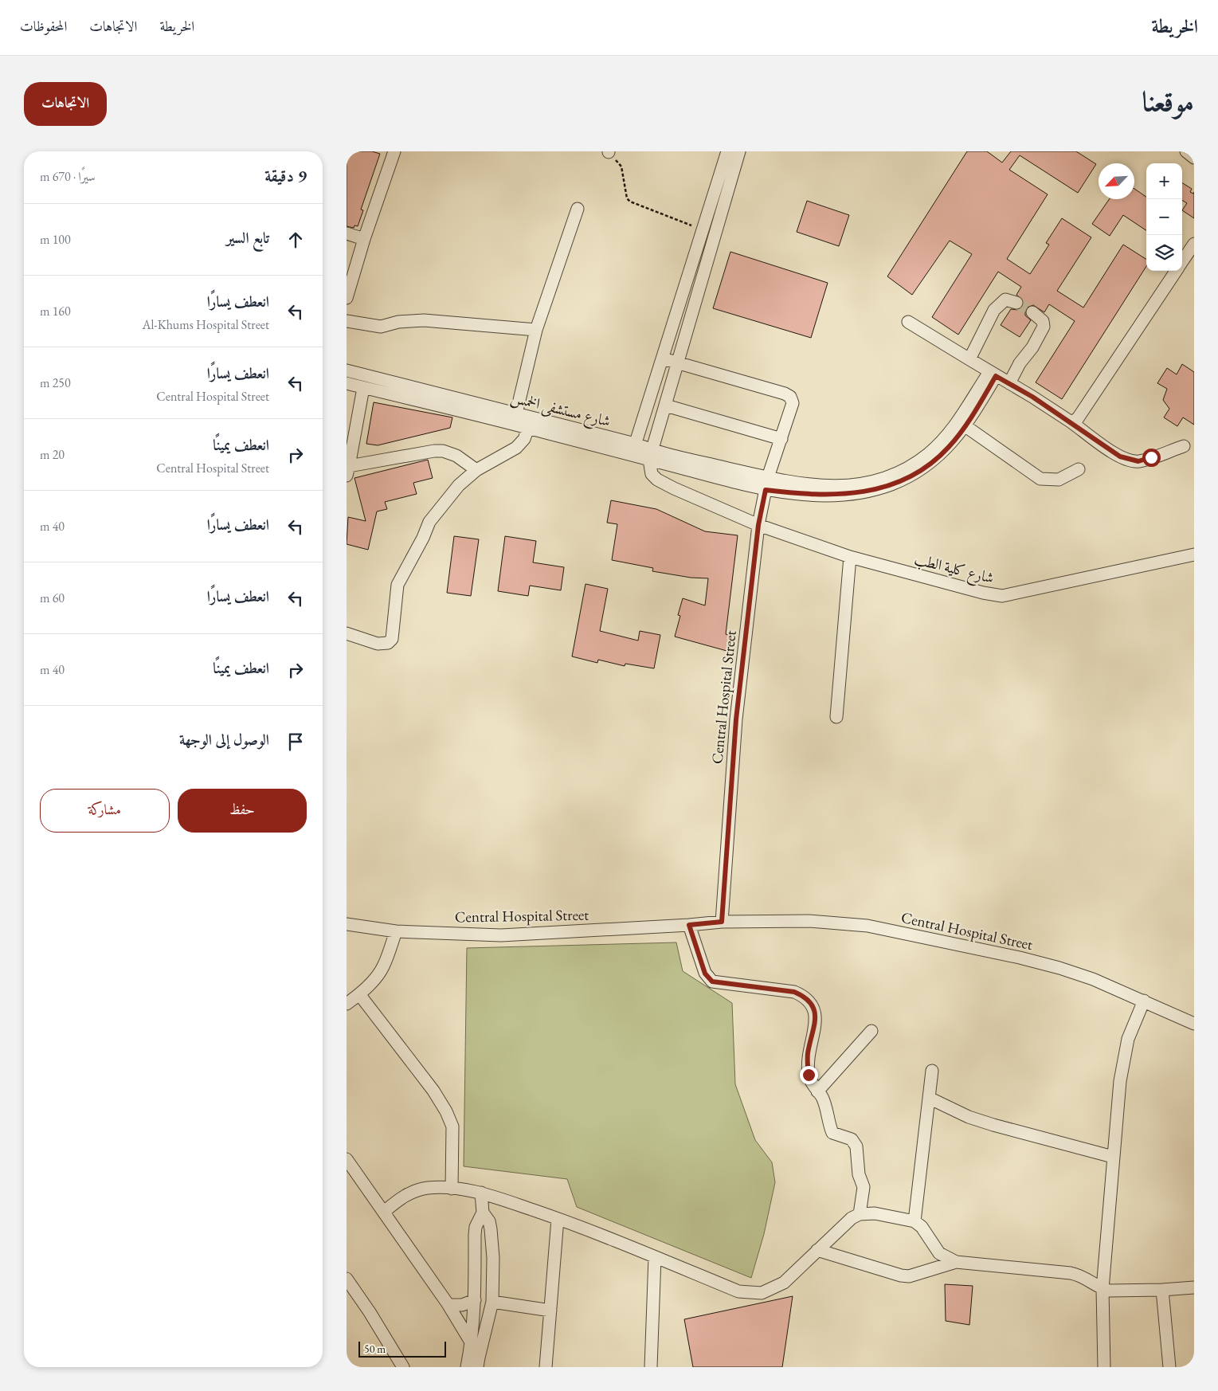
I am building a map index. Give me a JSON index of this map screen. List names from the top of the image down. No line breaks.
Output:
{"streets":{"street":["شارع مستشفى الخمس","شارع كلية الطب","Central Hospital Street"]},"crossings":[["شارع مستشفى الخمس","شارع كلية الطب"],["شارع مستشفى الخمس","Central Hospital Street"],["شارع كلية الطب","Central Hospital Street"]],"scale_bar":"50 m","north":"bottom left","page":{"header":"الخريطة","nav":["الخريطة","الاتجاهات","المحفوظات"],"title":"موقعنا","buttons":["الاتجاهات",["حفظ","مشاركة"]],"heading":["9 دقيقة","سيرًا · 670 m"],"map_buttons":["+","−"],"list":[["تابع السير","100 m"],["انعطف يسارًا","Al-Khums Hospital Street","160 m"],["انعطف يسارًا","Central Hospital Street","250 m"],["انعطف يمينًا","Central Hospital Street","20 m"],["انعطف يسارًا","40 m"],["انعطف يسارًا","60 m"],["انعطف يمينًا","40 m"],"الوصول إلى الوجهة"],"scale":"50 m"}}
